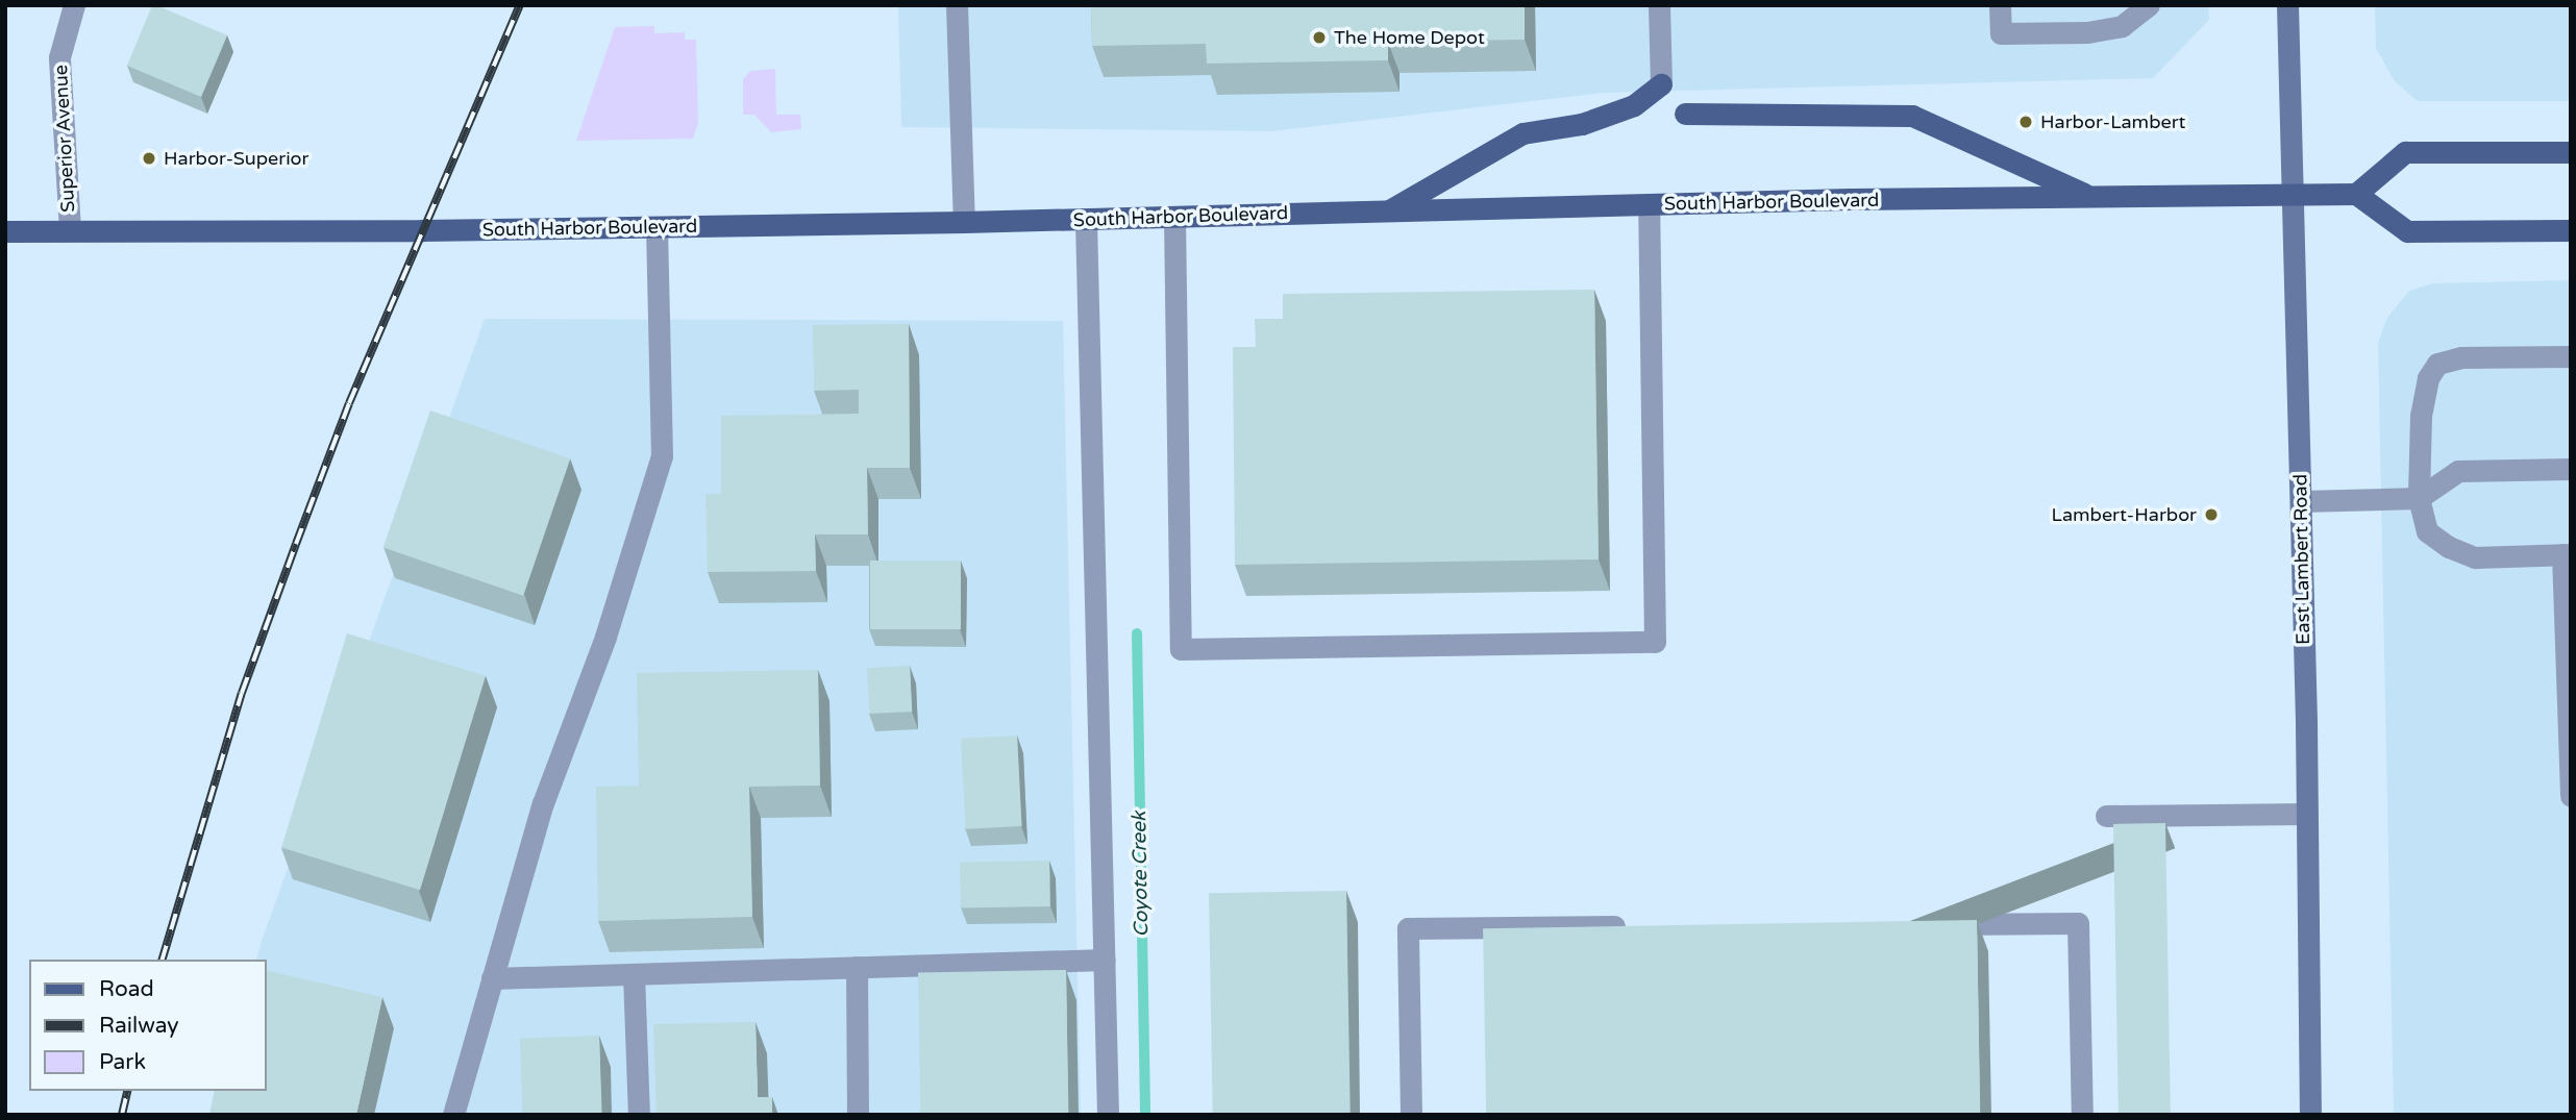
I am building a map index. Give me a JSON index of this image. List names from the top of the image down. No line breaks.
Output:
{"streets":{"main road":["South Harbor Boulevard","East Lambert Road"],"street":["Superior Avenue"]},"crossings":[["Superior Avenue","South Harbor Boulevard"],["South Harbor Boulevard","East Lambert Road"]],"water":["Coyote Creek"],"places":["The Home Depot","Harbor-Lambert","Harbor-Superior","Lambert-Harbor"],"legend":["Road","Railway","Park"]}
